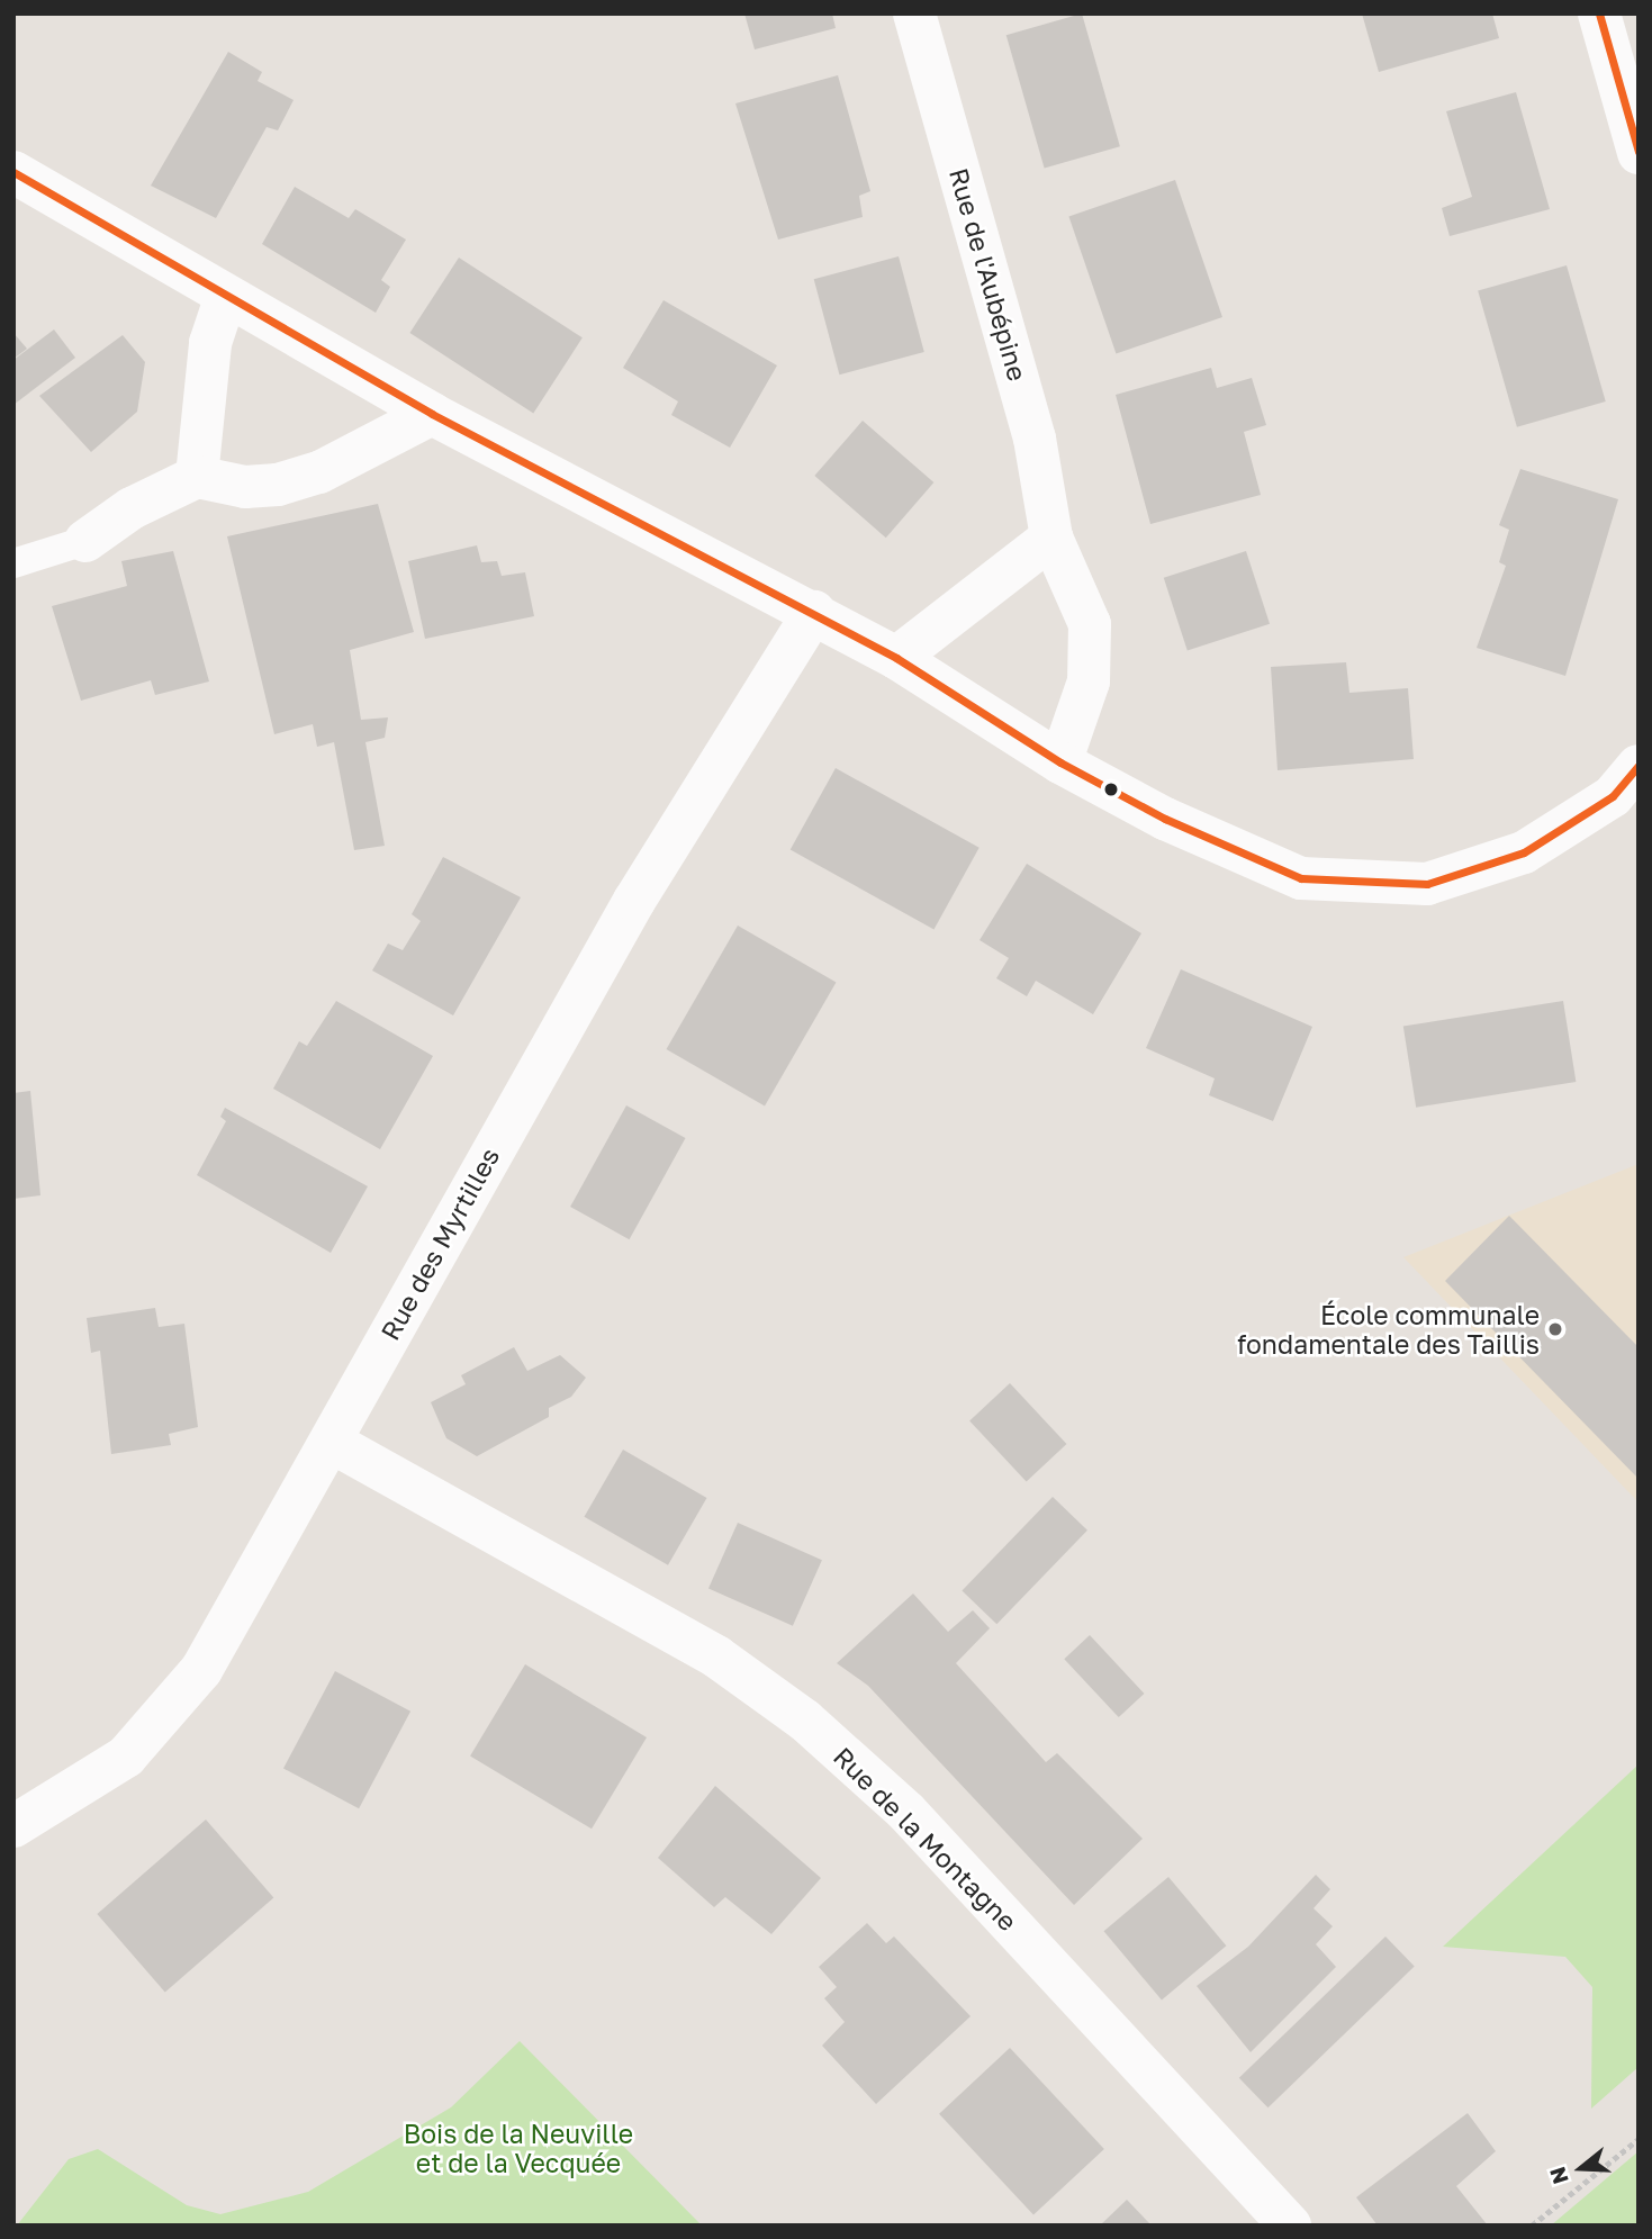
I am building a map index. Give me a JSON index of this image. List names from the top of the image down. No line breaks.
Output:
{"streets":{"street":["Rue de l'Aubépine","Rue des Myrtilles","Rue de la Montagne"]},"crossings":[["Rue des Myrtilles","Rue de la Montagne"]],"parks":["Bois de la Neuville et de la Vecquée"],"places":["École communale fondamentale des Taillis"],"north":"left"}
